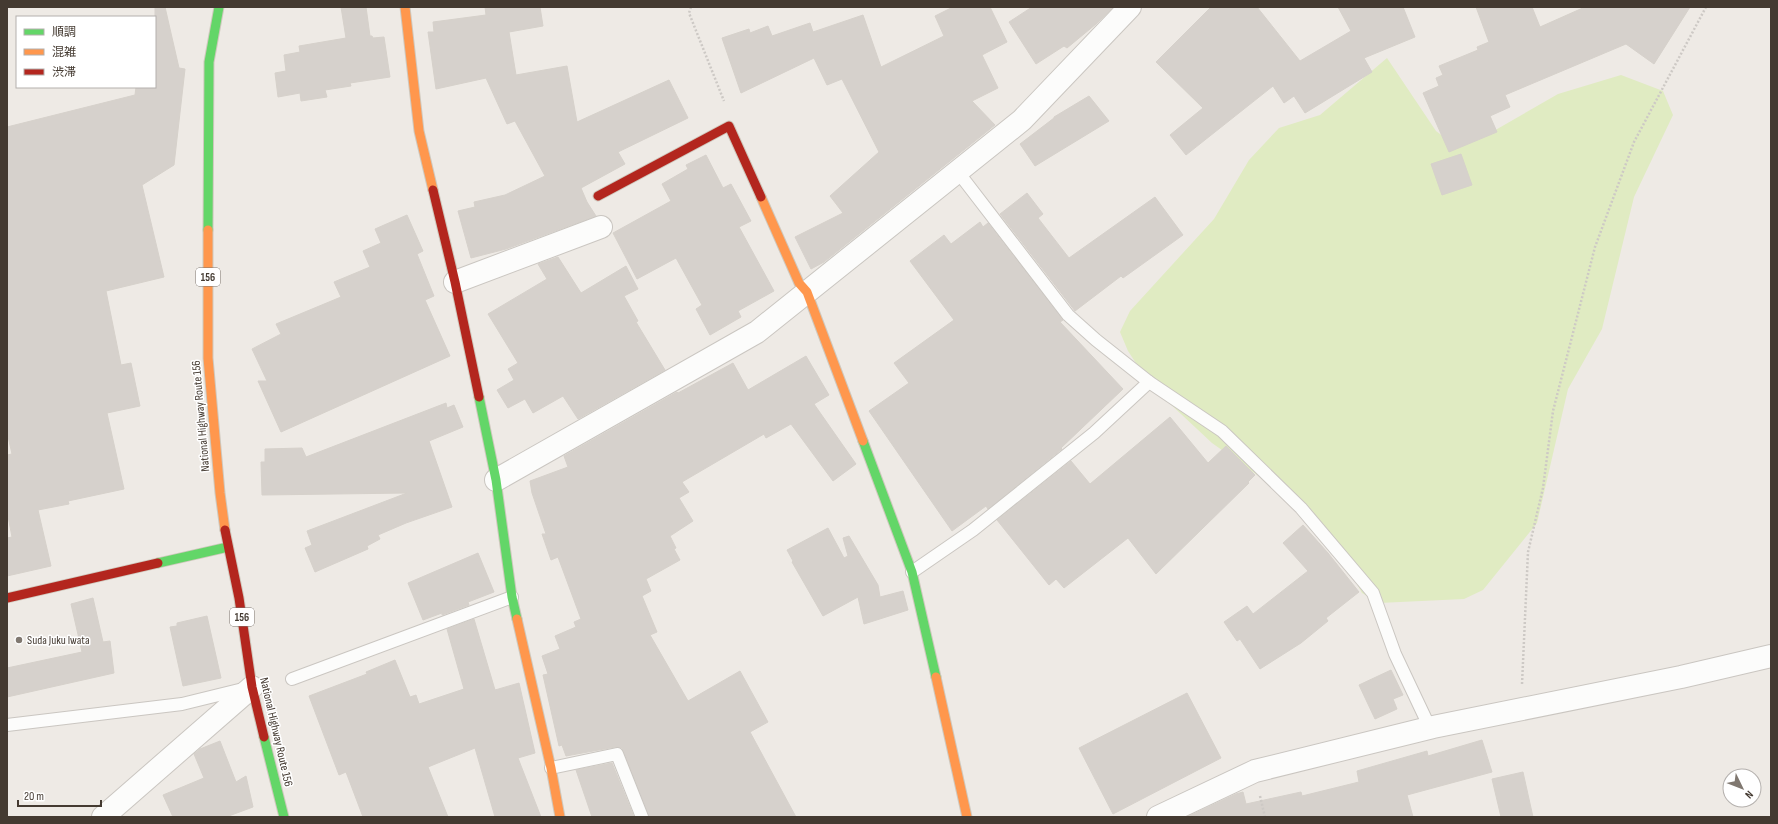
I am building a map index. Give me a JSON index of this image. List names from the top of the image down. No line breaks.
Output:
{"streets":{"main road":["156","National Highway Route 156"]},"places":["Suda Juku Iwata"],"legend":["順調","混雑","渋滞"],"scale_bar":"20 m","north":"bottom right"}
